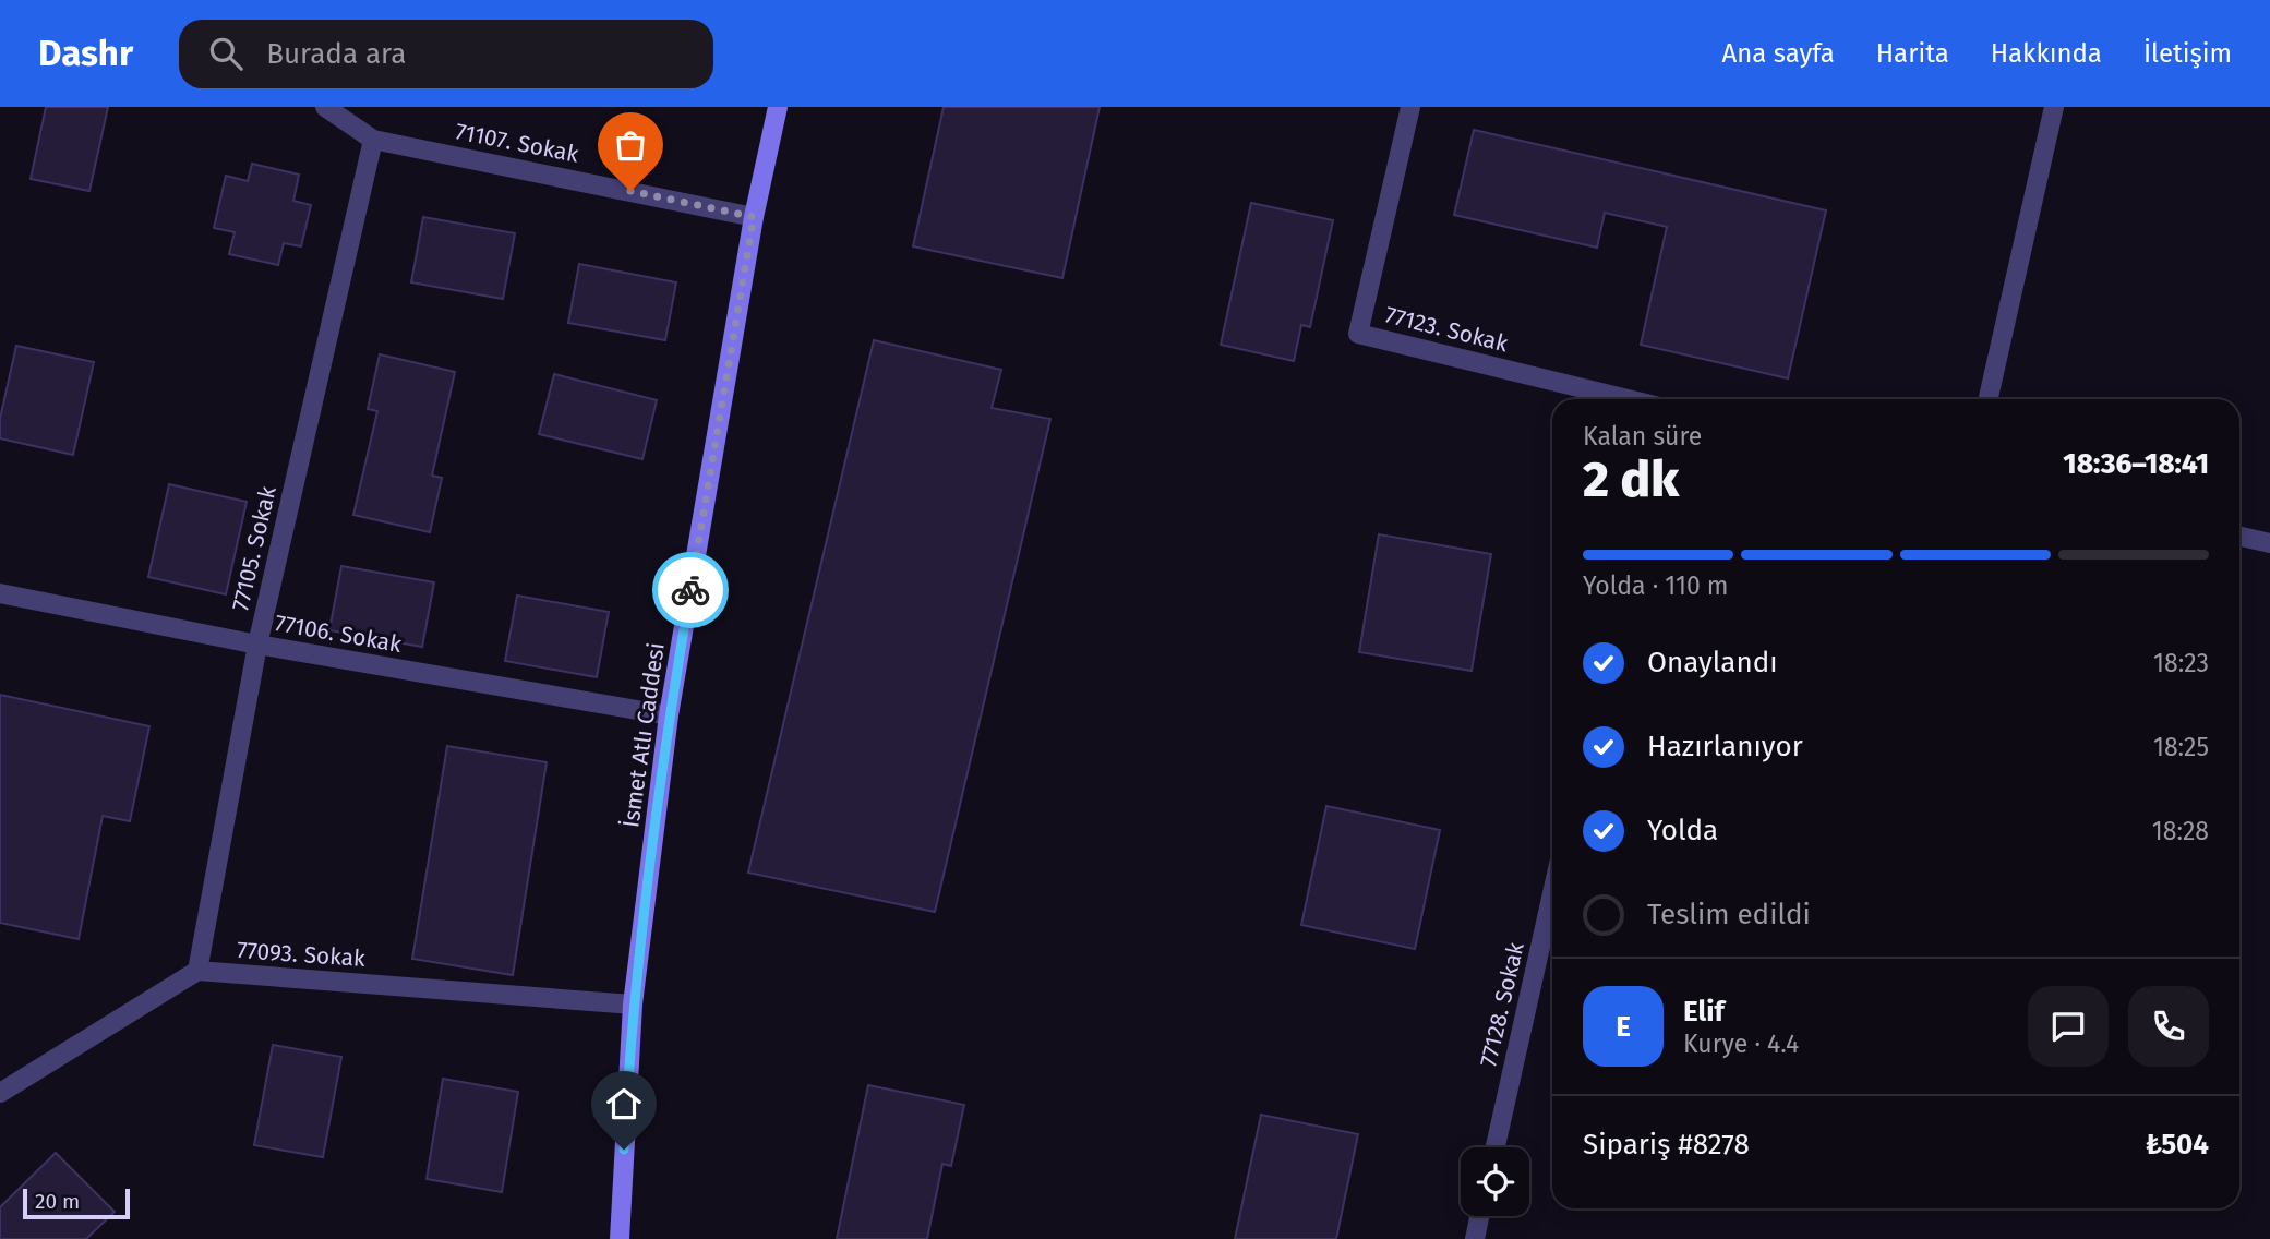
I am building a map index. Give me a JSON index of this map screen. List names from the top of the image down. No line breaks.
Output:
{"streets":{"main road":["İsmet Atlı Caddesi"],"street":["71107. Sokak","77123. Sokak","77105. Sokak","77106. Sokak","77093. Sokak","77128. Sokak"]},"crossings":[["71107. Sokak","77105. Sokak"],["71107. Sokak","İsmet Atlı Caddesi"],["77105. Sokak","77106. Sokak"],["77105. Sokak","77093. Sokak"],["77106. Sokak","İsmet Atlı Caddesi"],["İsmet Atlı Caddesi","77093. Sokak"]],"scale_bar":"20 m","page":{"header":"Dashr","search":"Burada ara","nav":["Ana sayfa","Harita","Hakkında","İletişim"],"heading":["2 dk","Kalan süre","18:36–18:41"],"panel":["Elif","Kurye · 4.4","Sipariş #8278","₺504"],"bar":"Yolda · 110 m","list":[["Onaylandı","18:23"],["Hazırlanıyor","18:25"],["Yolda","18:28"],"Teslim edildi"],"round":"E","scale":"20 m"}}
